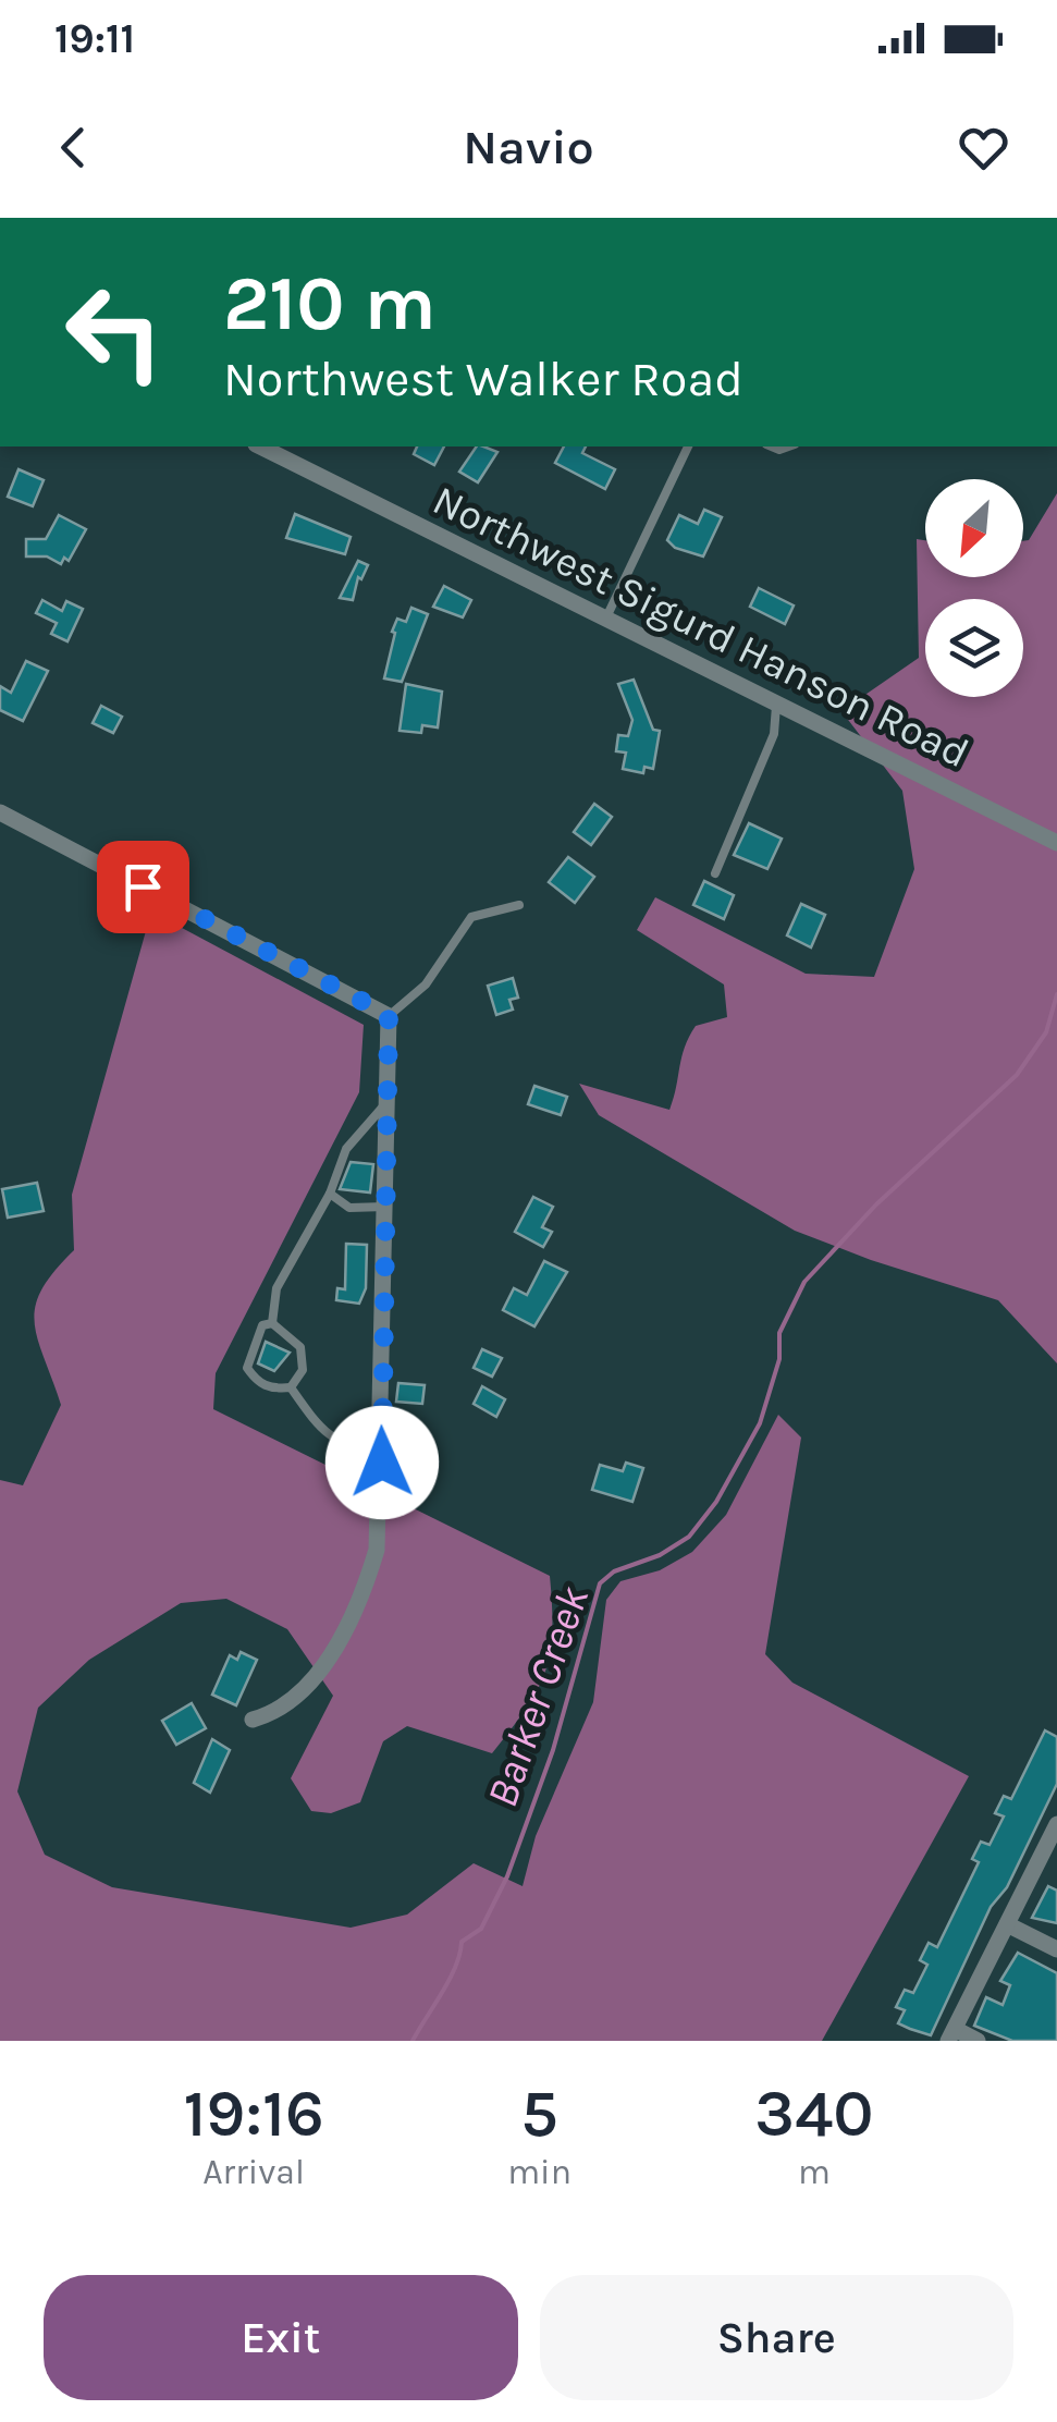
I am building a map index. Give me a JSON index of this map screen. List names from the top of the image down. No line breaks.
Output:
{"streets":{"street":["Northwest Sigurd Hanson Road"]},"water":["Barker Creek"],"north":"bottom left","page":{"status":"19:11","header":"Navio","turn":["210 m","Northwest Walker Road"],"eta":["19:16","Arrival","5","min","340","m"],"buttons":["Exit","Share"]}}
